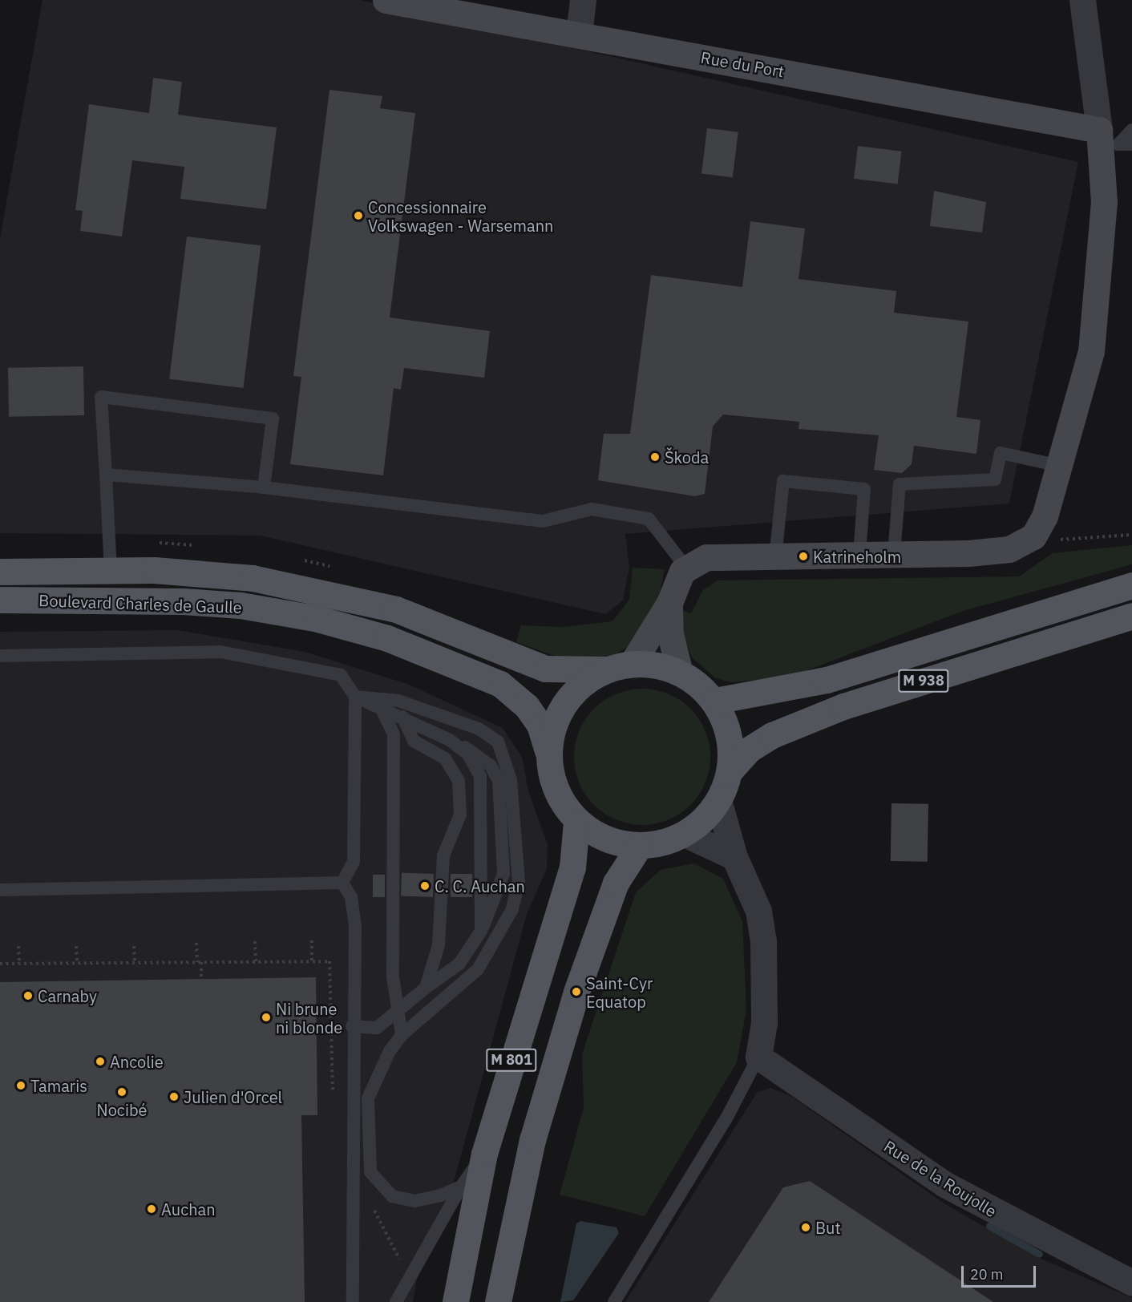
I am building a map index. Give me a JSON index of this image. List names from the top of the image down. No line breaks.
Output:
{"streets":{"main road":["Boulevard Charles de Gaulle","M 938","M 801"],"street":["Rue du Port","Rue de la Roujolle"]},"crossings":[["Boulevard Charles de Gaulle","M 801"]],"places":["Concessionnaire Volkswagen - Warsemann","Škoda","Katrineholm","C. C. Auchan","Saint-Cyr Equatop","Carnaby","Ni brune ni blonde","Ancolie","Tamaris","Nocibé","Julien d'Orcel","Auchan","But"],"scale_bar":"20 m"}
